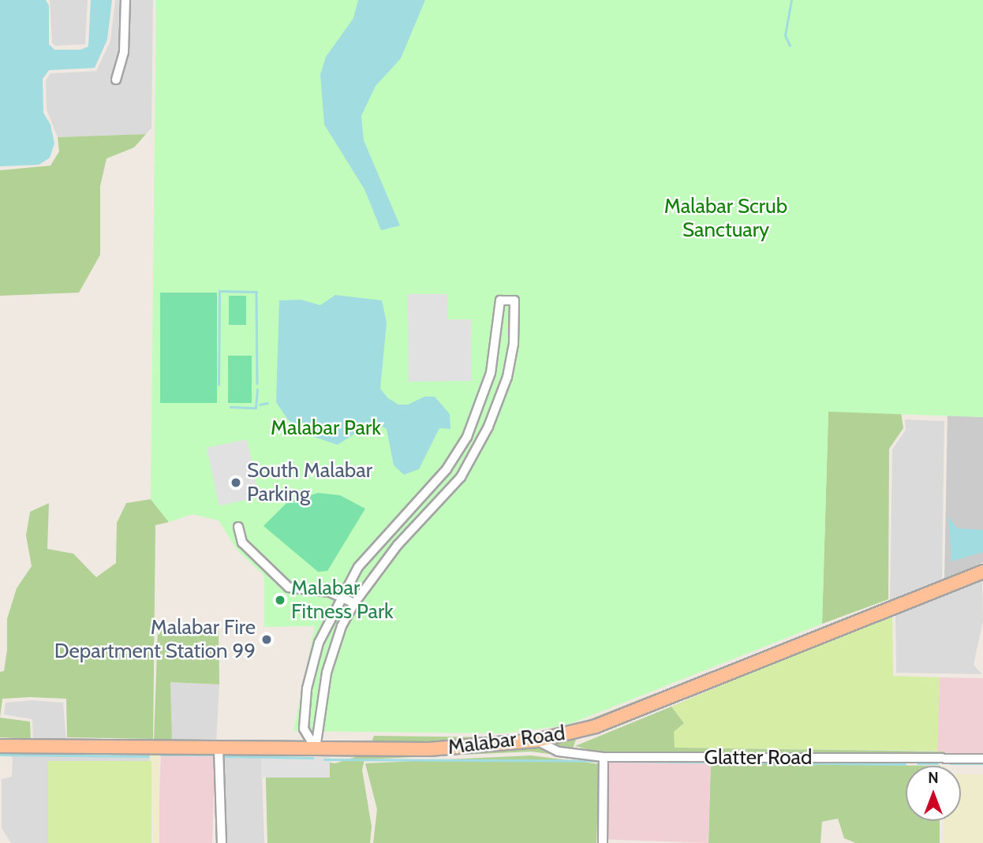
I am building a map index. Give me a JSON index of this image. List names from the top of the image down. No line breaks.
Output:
{"streets":{"main road":["Malabar Road"],"street":["Glatter Road"]},"crossings":[["Malabar Road","Glatter Road"]],"parks":["Malabar Scrub Sanctuary","Malabar Park"],"places":["South Malabar Parking","Malabar Fitness Park","Malabar Fire Department Station 99"],"north":"top"}
